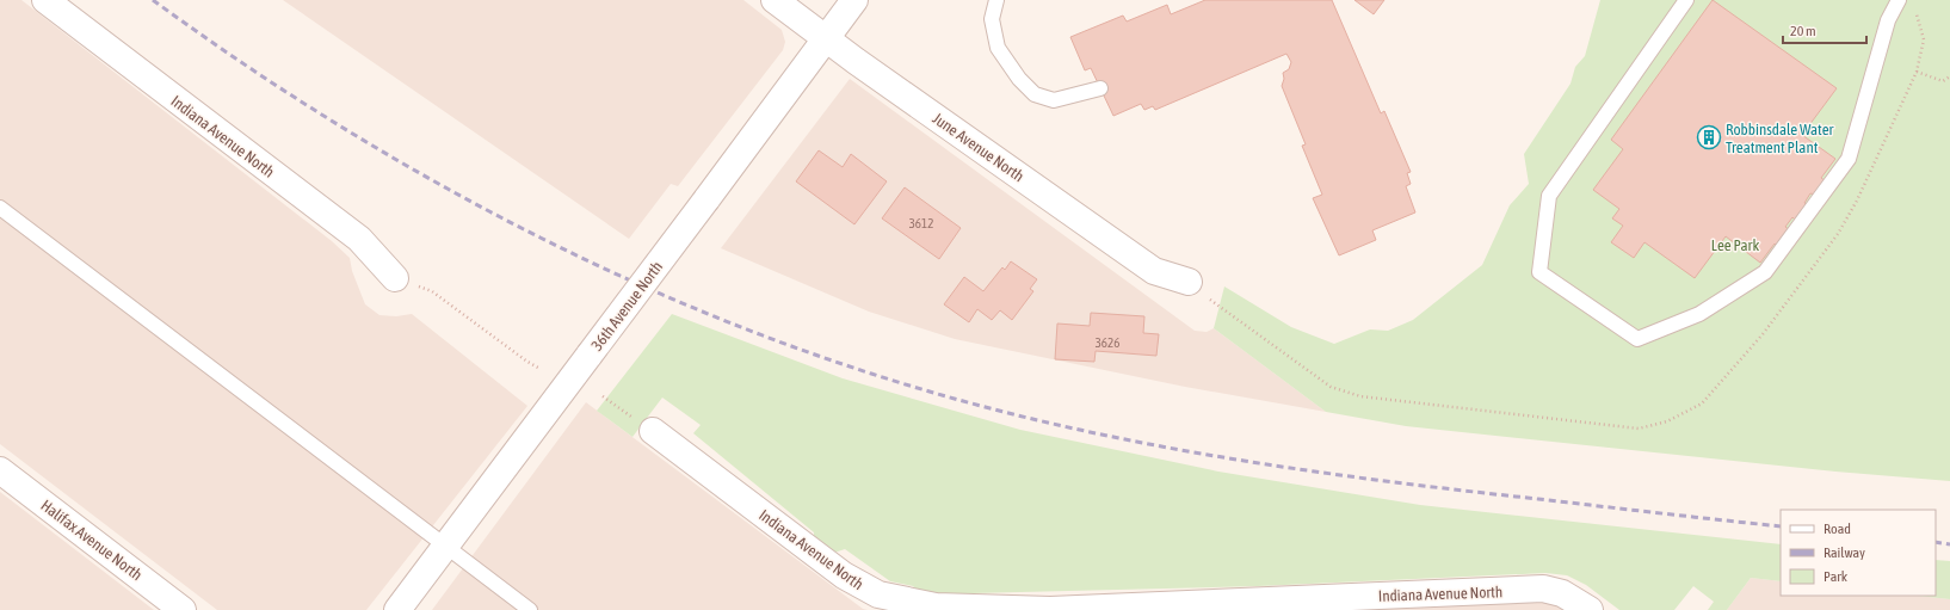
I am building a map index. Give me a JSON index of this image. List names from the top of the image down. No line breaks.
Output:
{"streets":{"street":["Indiana Avenue North","June Avenue North","36th Avenue North","Halifax Avenue North"]},"crossings":[["June Avenue North","36th Avenue North"]],"parks":["Lee Park"],"places":{"building":["Robbinsdale Water Treatment Plant"]},"house_numbers":["3612","3626"],"legend":["Road","Railway","Park"],"scale_bar":"20 m"}
